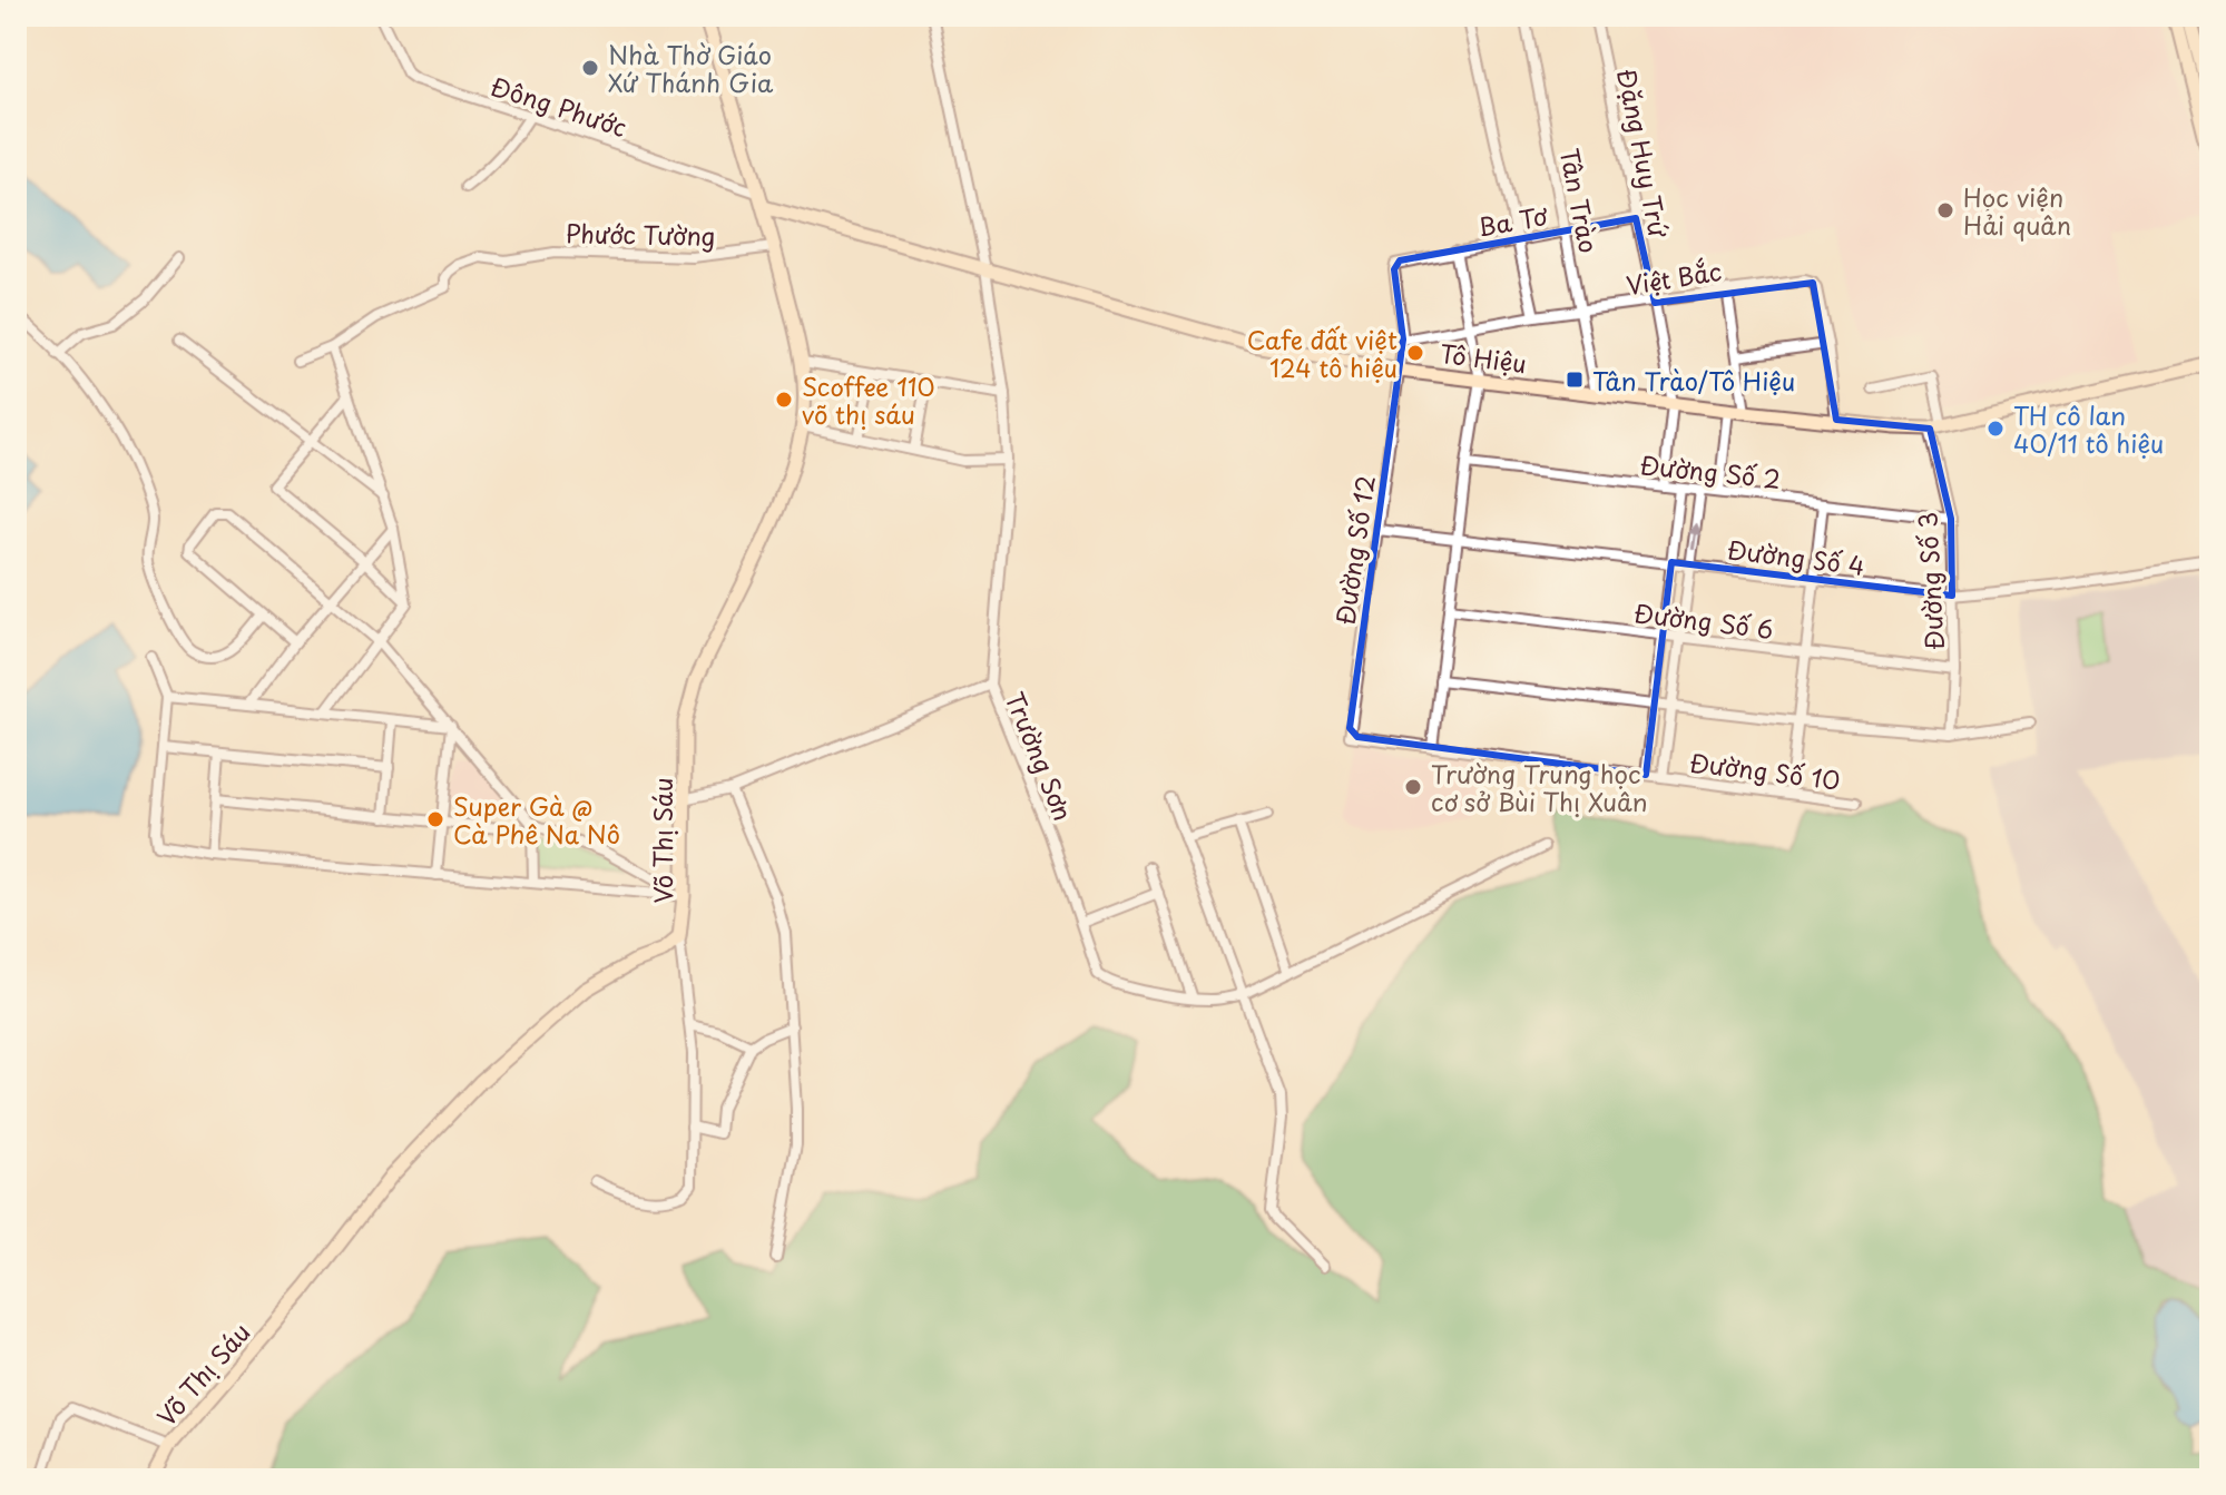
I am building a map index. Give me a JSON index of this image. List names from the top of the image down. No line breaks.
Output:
{"streets":{"main road":["Tô Hiệu","Võ Thị Sáu"],"street":["Đông Phước","Đặng Huy Trứ","Tân Trào","Ba Tơ","Phước Tường","Việt Bắc","Đường Số 2","Đường Số 12","Đường Số 4","Đường Số 3","Đường Số 6","Trường Sơn","Đường Số 10"]},"crossings":[["Đông Phước","Tô Hiệu"],["Đông Phước","Võ Thị Sáu"],["Đặng Huy Trứ","Ba Tơ"],["Đặng Huy Trứ","Việt Bắc"],["Đặng Huy Trứ","Tô Hiệu"],["Đặng Huy Trứ","Đường Số 2"],["Tân Trào","Ba Tơ"],["Tân Trào","Việt Bắc"],["Tân Trào","Tô Hiệu"],["Ba Tơ","Đường Số 12"],["Phước Tường","Võ Thị Sáu"],["Việt Bắc","Tô Hiệu"],["Việt Bắc","Đường Số 12"],["Tô Hiệu","Đường Số 12"],["Tô Hiệu","Đường Số 3"],["Tô Hiệu","Trường Sơn"],["Tô Hiệu","Võ Thị Sáu"],["Đường Số 2","Đường Số 3"],["Đường Số 12","Đường Số 4"],["Đường Số 12","Đường Số 10"],["Đường Số 4","Đường Số 3"],["Đường Số 3","Đường Số 6"]],"places":{"other":["Nhà Thờ Giáo Xứ Thánh Gia","Học viện Hải quân","Cafe đất việt 124 tô hiệu","Scoffee 110 võ thị sáu","TH cô lan 40/11 tô hiệu","Trường Trung học cơ sở Bùi Thị Xuân","Super Gà @ Cà Phê Na Nô"],"transit":["Tân Trào/Tô Hiệu"]}}
